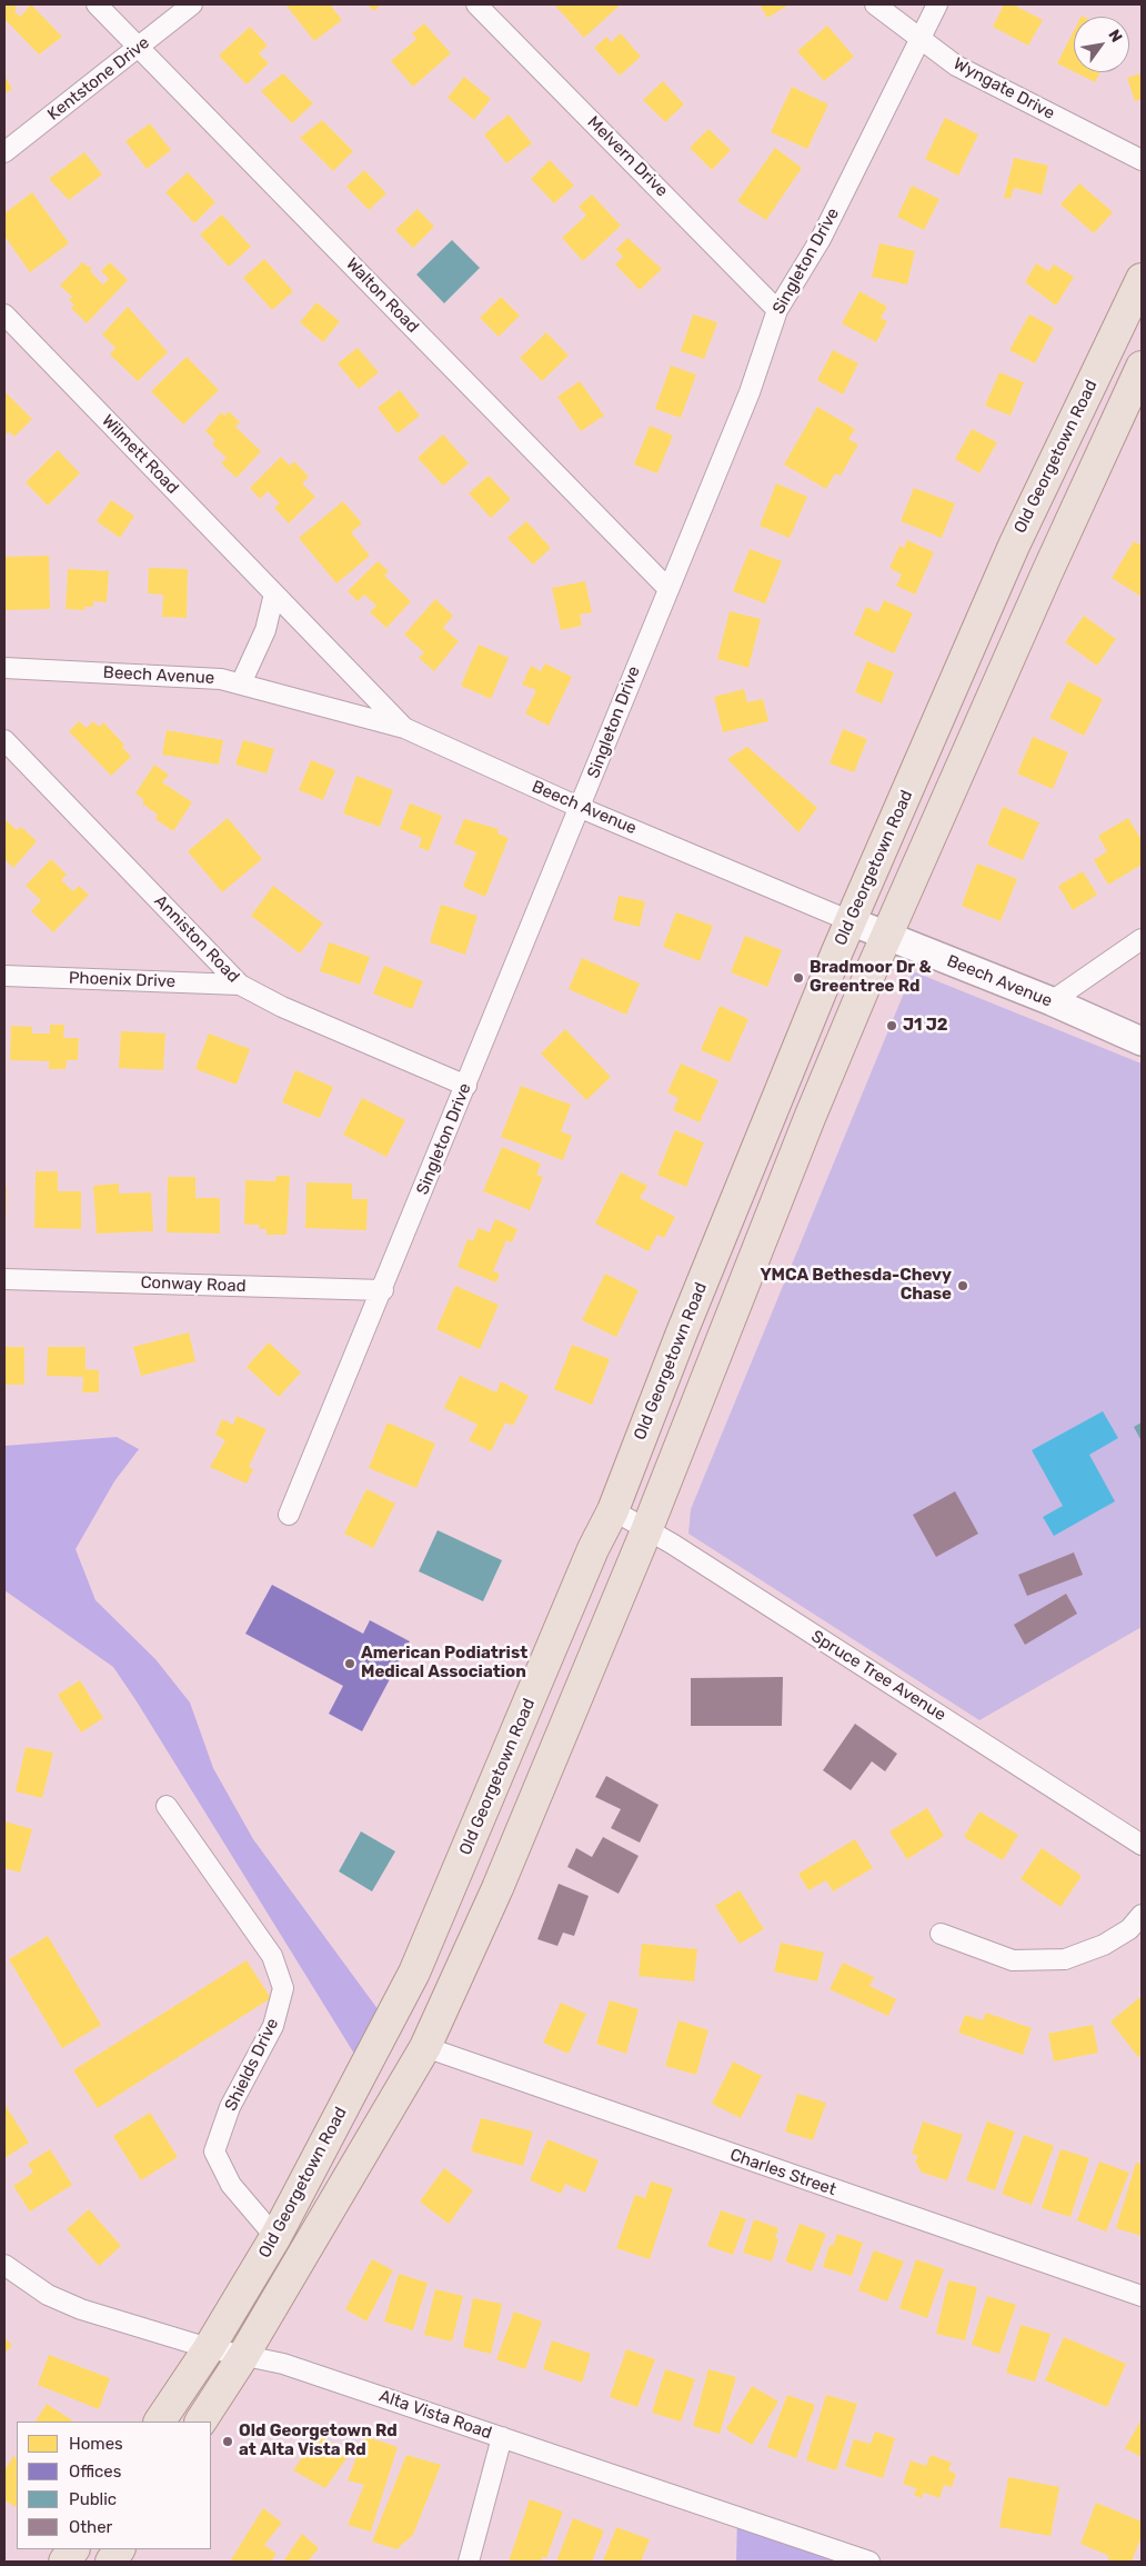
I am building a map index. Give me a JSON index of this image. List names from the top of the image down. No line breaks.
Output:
{"streets":{"main road":["Old Georgetown Road"],"street":["Kentstone Drive","Wyngate Drive","Melvern Drive","Singleton Drive","Walton Road","Wilmett Road","Beech Avenue","Anniston Road","Phoenix Drive","Conway Road","Spruce Tree Avenue","Shields Drive","Charles Street","Alta Vista Road"]},"crossings":[["Kentstone Drive","Walton Road"],["Wyngate Drive","Singleton Drive"],["Melvern Drive","Singleton Drive"],["Singleton Drive","Walton Road"],["Singleton Drive","Beech Avenue"],["Singleton Drive","Anniston Road"],["Singleton Drive","Conway Road"],["Wilmett Road","Beech Avenue"],["Old Georgetown Road","Beech Avenue"],["Old Georgetown Road","Spruce Tree Avenue"],["Old Georgetown Road","Shields Drive"],["Old Georgetown Road","Charles Street"],["Old Georgetown Road","Alta Vista Road"],["Anniston Road","Phoenix Drive"]],"places":["Bradmoor Dr & Greentree Rd","J1 J2","YMCA Bethesda-Chevy Chase","American Podiatrist Medical Association","Old Georgetown Rd at Alta Vista Rd"],"legend":["Homes","Offices","Public","Other"],"north":"top right"}
